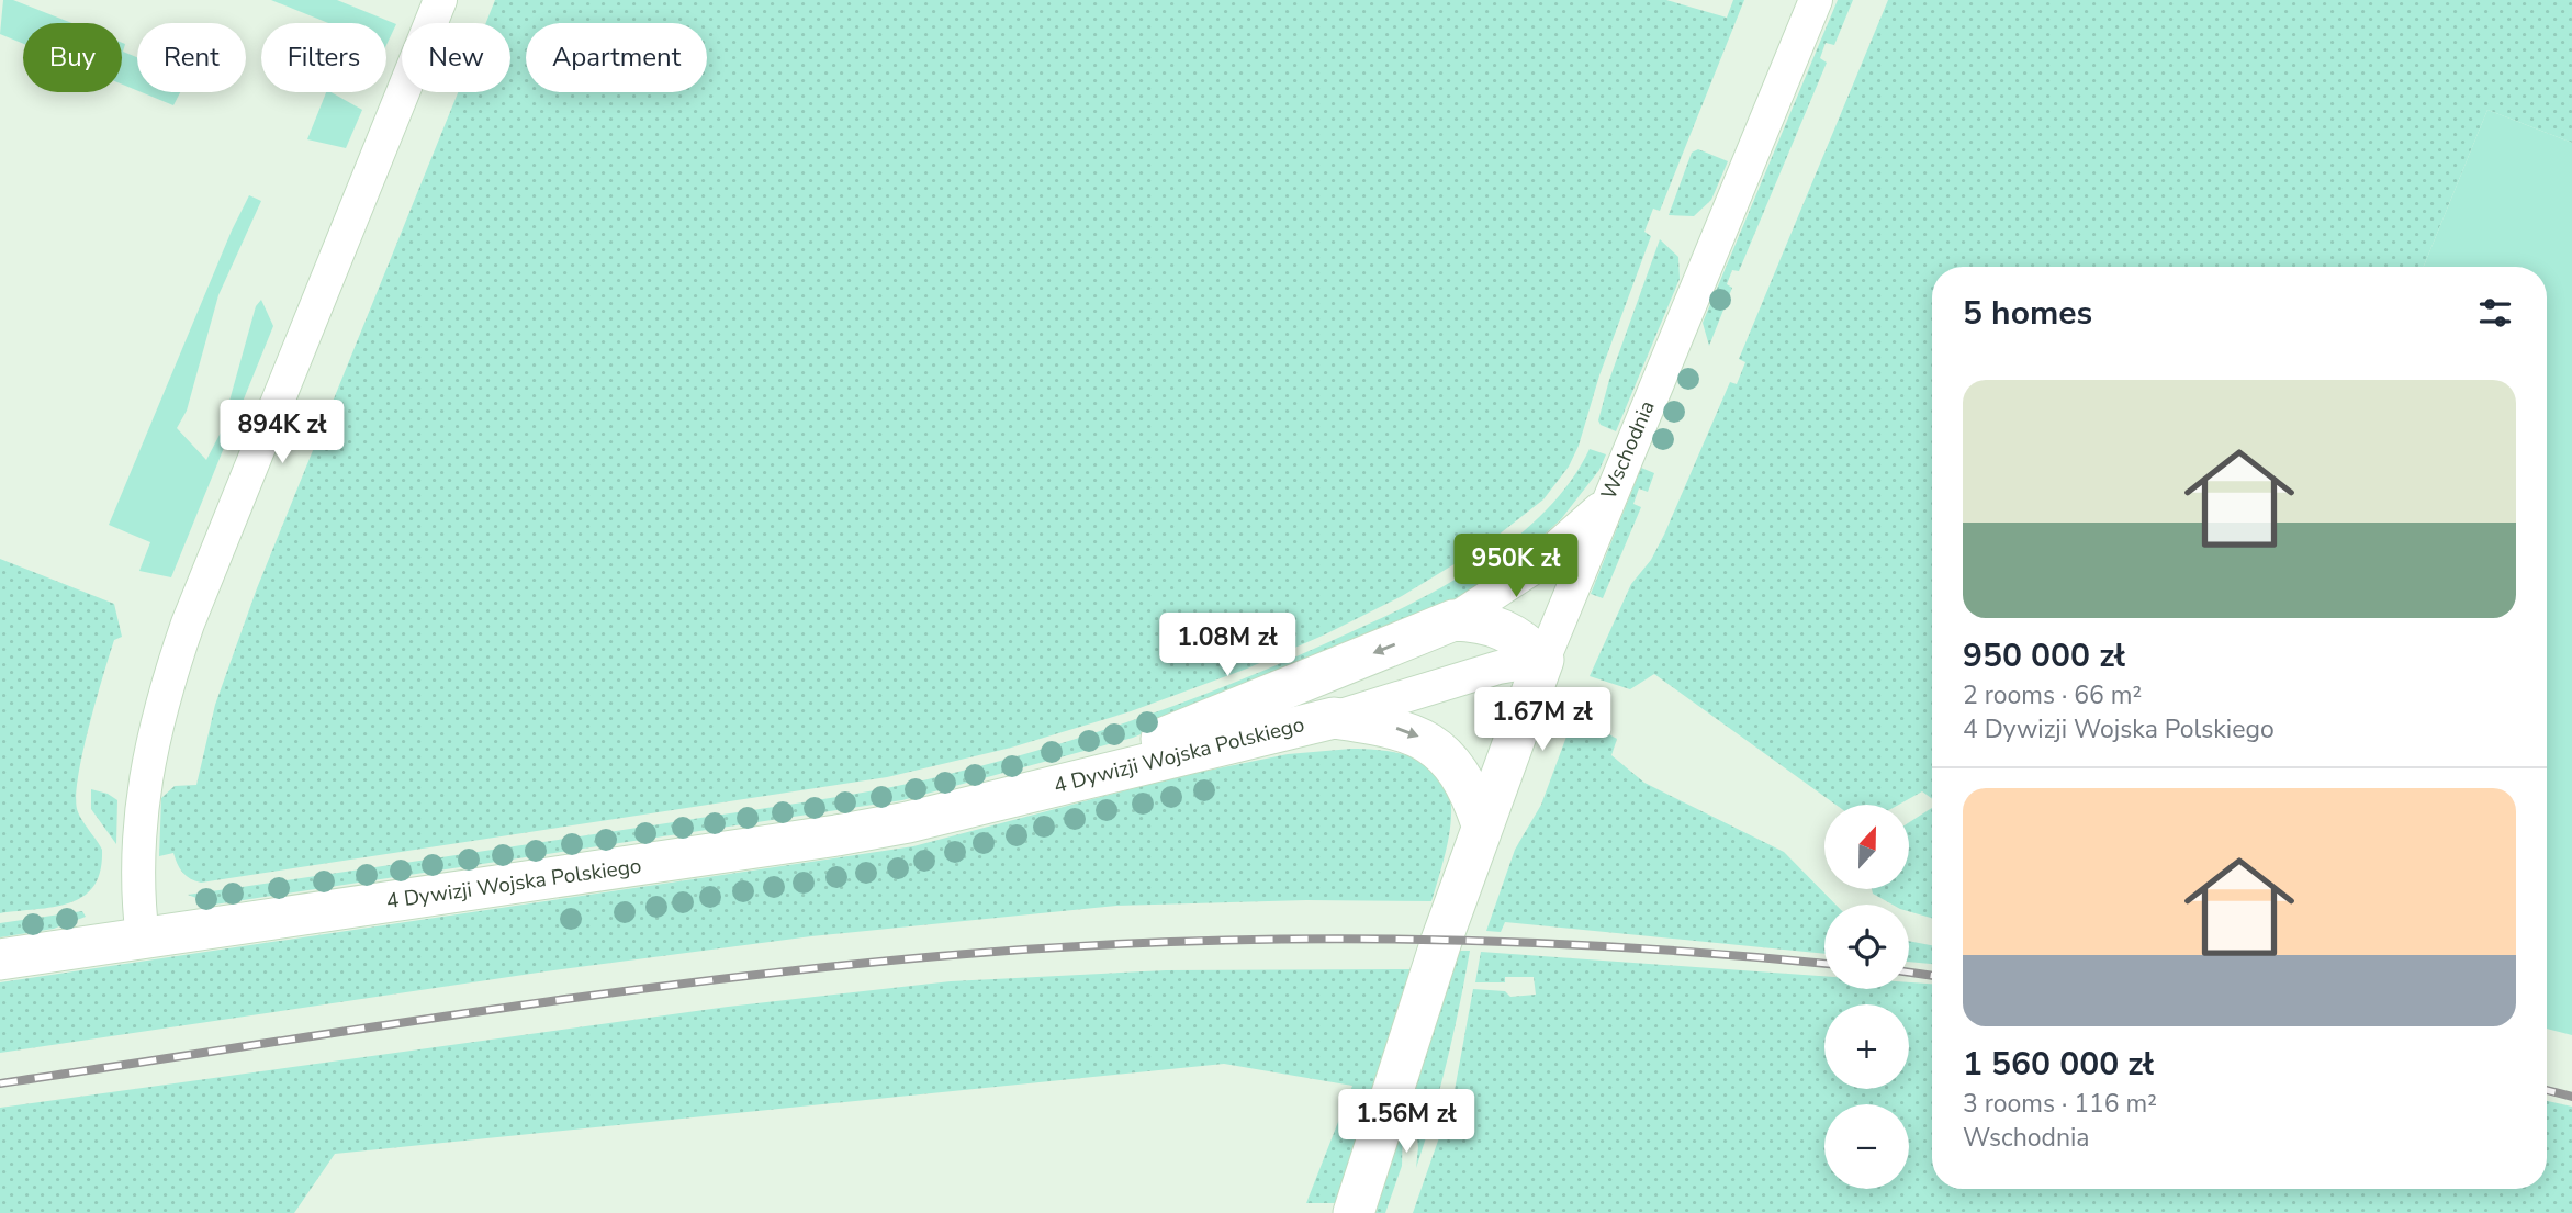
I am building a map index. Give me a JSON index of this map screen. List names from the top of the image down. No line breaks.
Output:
{"streets":{"street":["Wschodnia","4 Dywizji Wojska Polskiego"]},"crossings":[["Wschodnia","4 Dywizji Wojska Polskiego"]],"north":"top","page":{"chip":["Buy","Rent","Filters","New","Apartment"],"heading":"5 homes","list":[{"name":"950 000 zł","note":"2 rooms · 66 m² · 4 Dywizji Wojska Polskiego"},{"name":"1 560 000 zł","note":"3 rooms · 116 m² · Wschodnia"}],"price":["894K zł","950K zł","1.08M zł","1.67M zł","1.56M zł"],"map_buttons":["+","−"]}}
